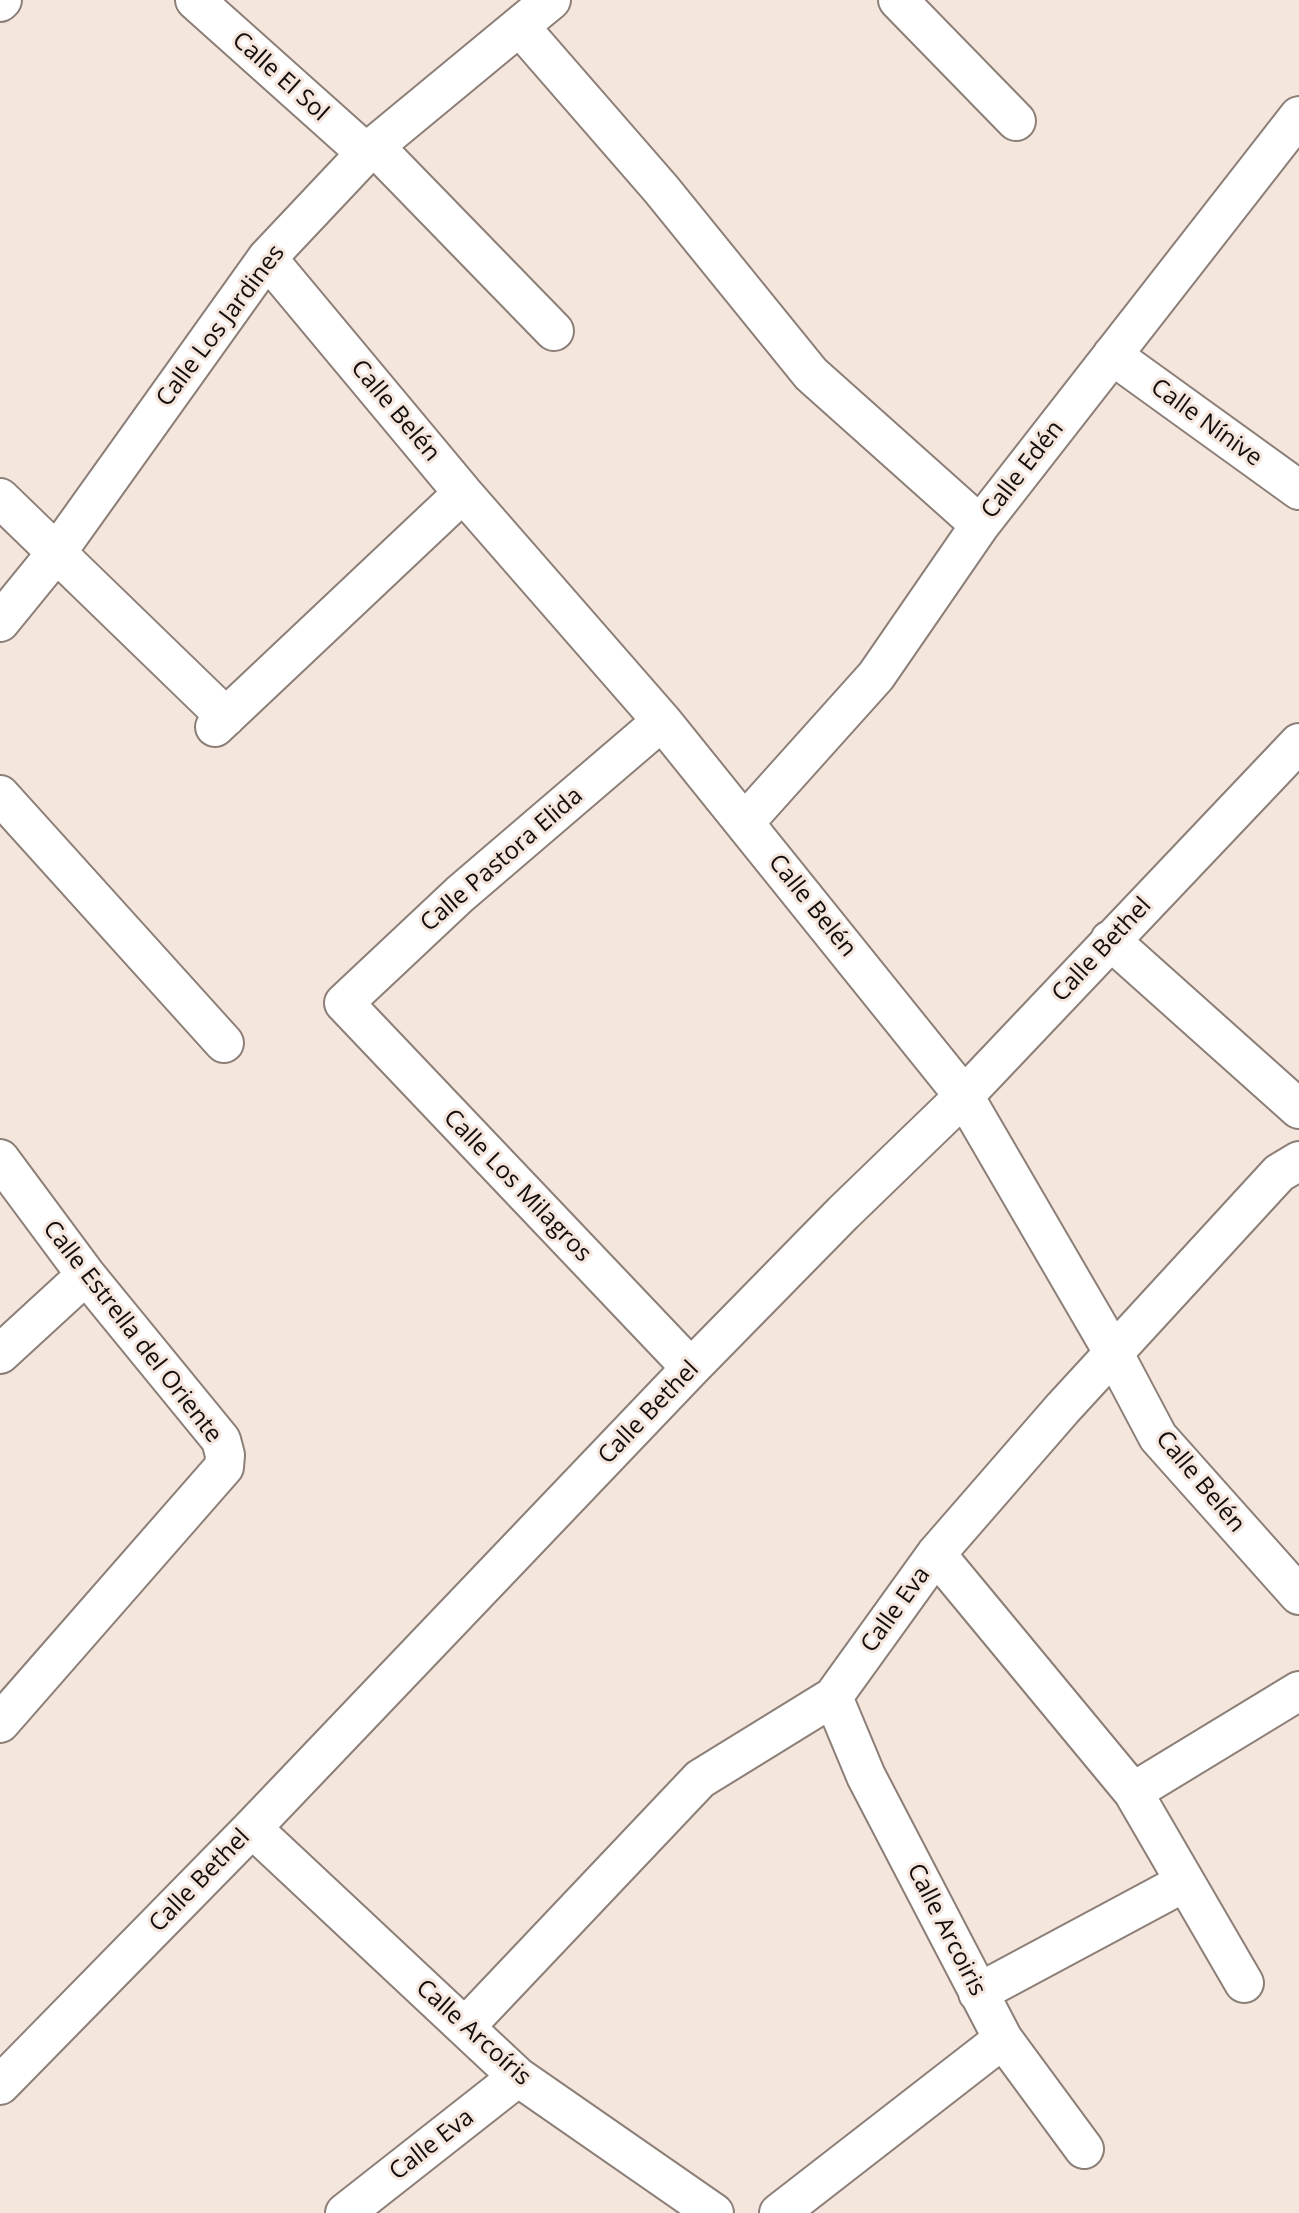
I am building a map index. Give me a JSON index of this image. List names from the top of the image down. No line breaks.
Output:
{"streets":{"street":["Calle El Sol","Calle Los Jardines","Calle Belén","Calle Nínive","Calle Edén","Calle Pastora Elida","Calle Bethel","Calle Los Milagros","Calle Estrella del Oriente","Calle Eva","Calle Arcoiris","Calle Arcoíris"]},"crossings":[["Calle El Sol","Calle Los Jardines"],["Calle Los Jardines","Calle Belén"],["Calle Belén","Calle Edén"],["Calle Belén","Calle Pastora Elida"],["Calle Belén","Calle Bethel"],["Calle Belén","Calle Eva"],["Calle Nínive","Calle Edén"],["Calle Pastora Elida","Calle Los Milagros"],["Calle Bethel","Calle Los Milagros"],["Calle Bethel","Calle Arcoíris"],["Calle Eva","Calle Arcoiris"],["Calle Eva","Calle Arcoíris"]]}
